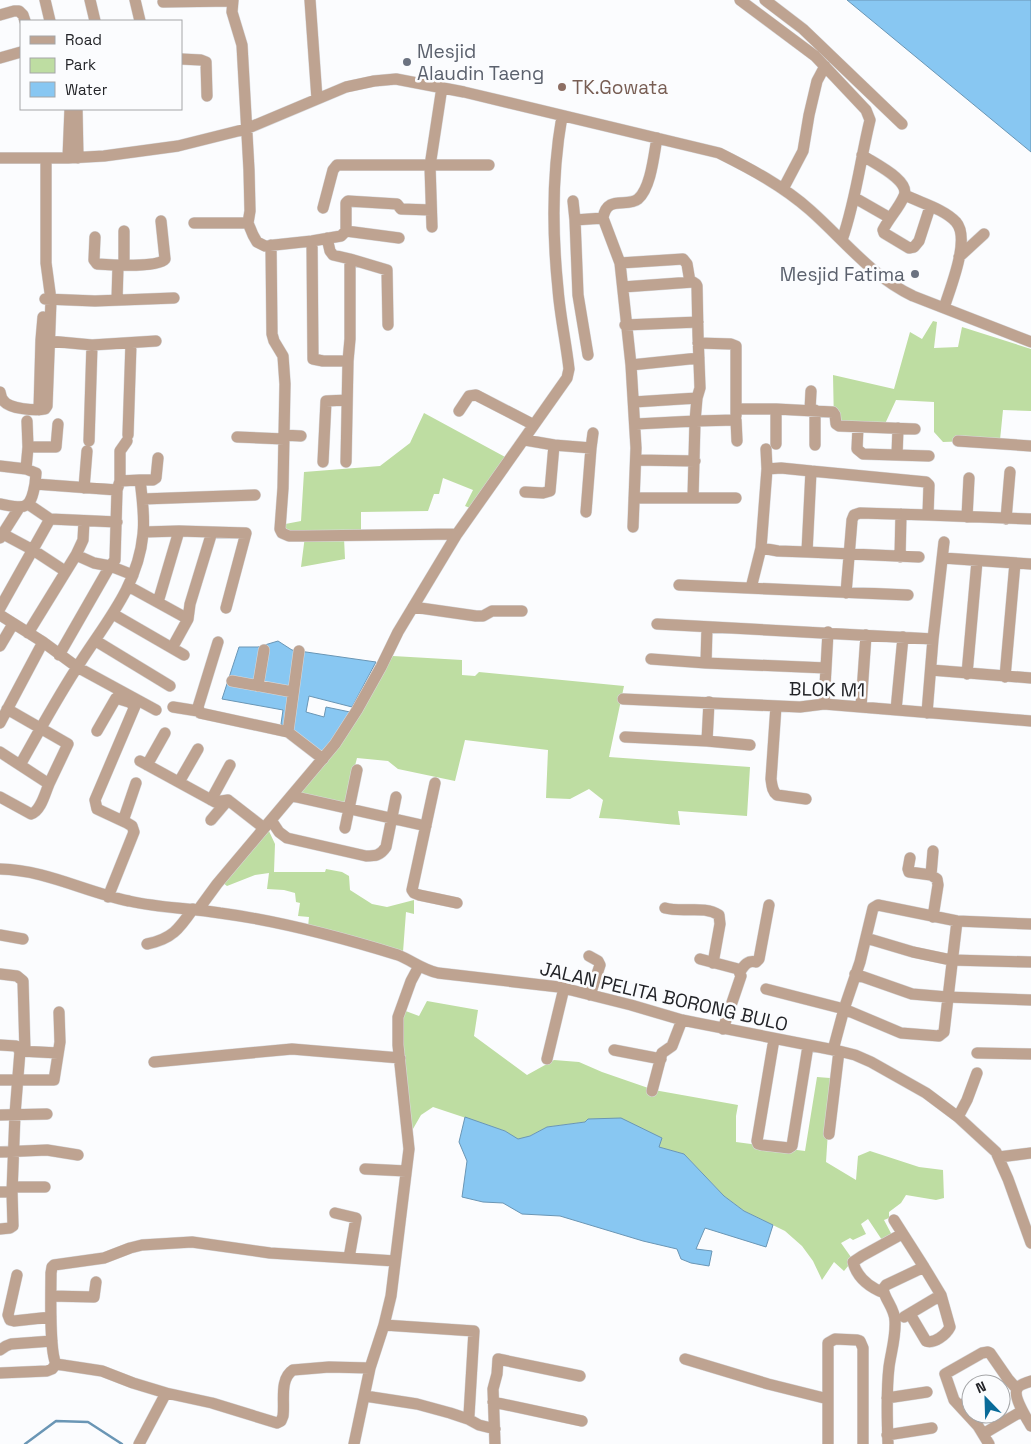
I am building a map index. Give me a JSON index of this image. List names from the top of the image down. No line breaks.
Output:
{"streets":{"street":["BLOK M1","JALAN PELITA BORONG BULO"]},"places":["Mesjid Alaudin Taeng","TK.Gowata","Mesjid Fatima"],"legend":["Road","Park","Water"],"north":"top left"}
